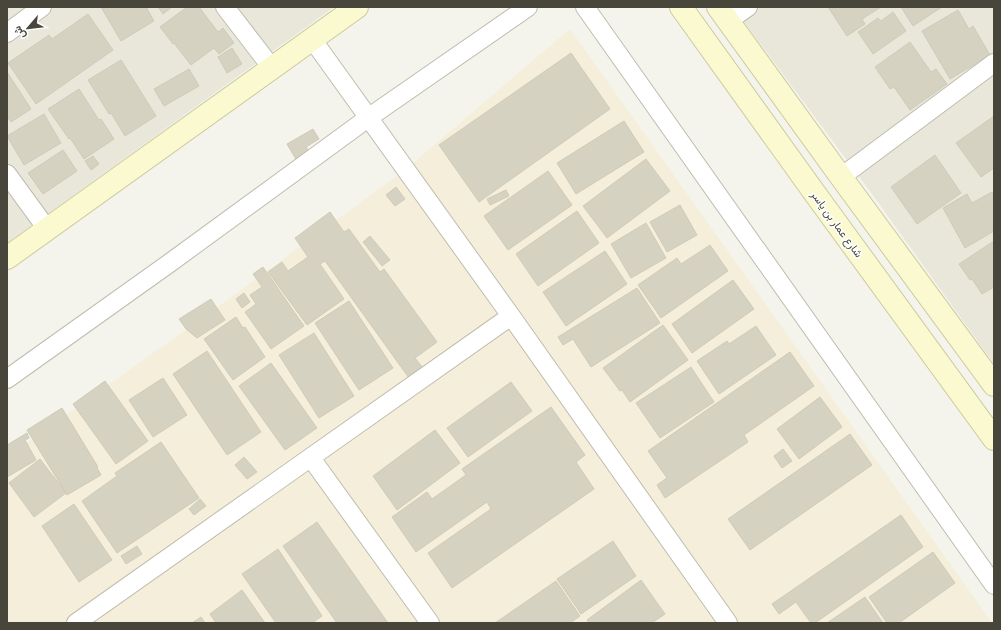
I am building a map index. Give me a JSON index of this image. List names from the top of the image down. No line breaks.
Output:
{"streets":{"street":["شارع عمار بن ياسر"]},"north":"bottom left"}
